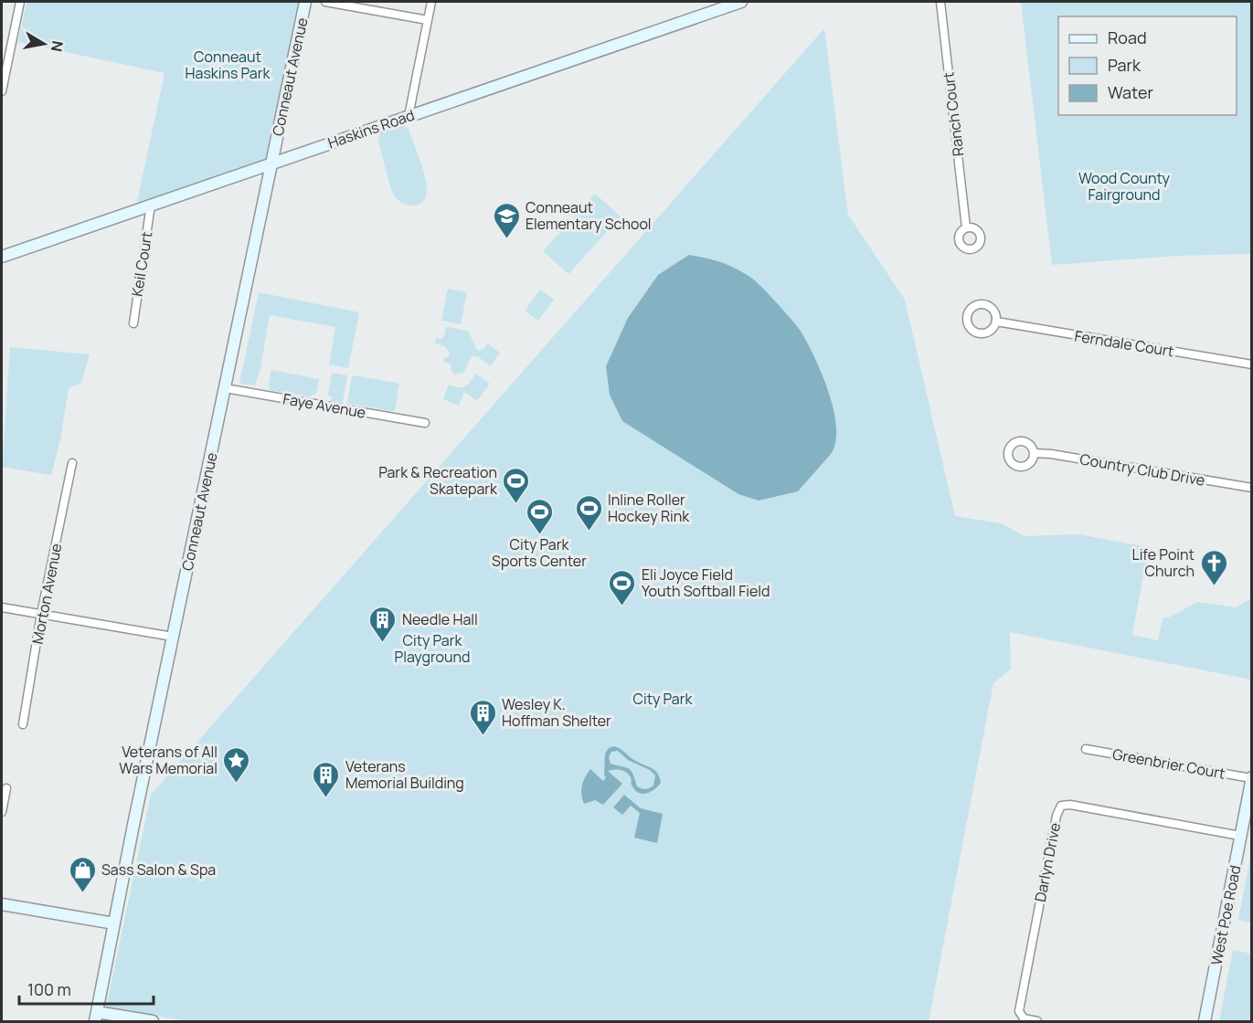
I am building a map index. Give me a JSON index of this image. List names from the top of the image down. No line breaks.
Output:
{"streets":{"street":["Conneaut Avenue","Ranch Court","Haskins Road","Keil Court","Ferndale Court","Faye Avenue","Country Club Drive","Morton Avenue","Greenbrier Court","Darlyn Drive","West Poe Road"]},"crossings":[["Conneaut Avenue","Haskins Road"],["Conneaut Avenue","Faye Avenue"],["Haskins Road","Keil Court"],["Greenbrier Court","West Poe Road"],["Darlyn Drive","West Poe Road"]],"parks":["Conneaut Haskins Park","Wood County Fairground","City Park Playground","City Park"],"places":{"school or university":["Conneaut Elementary School"],"sports":["Park & Recreation Skatepark","Inline Roller Hockey Rink","City Park Sports Center","Eli Joyce Field Youth Softball Field"],"church":["Life Point Church"],"building":["Needle Hall","Wesley K. Hoffman Shelter","Veterans Memorial Building"],"place":["Veterans of All Wars Memorial"],"shop":["Sass Salon & Spa"]},"legend":["Road","Park","Water"],"scale_bar":"100 m","north":"right"}
